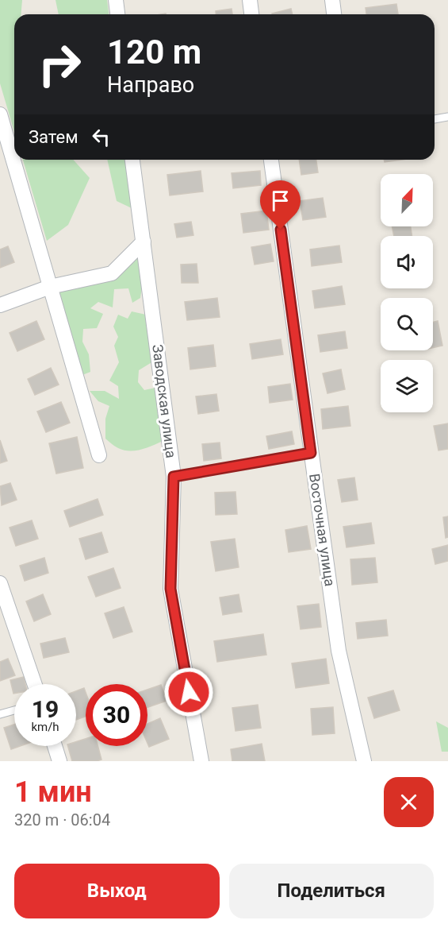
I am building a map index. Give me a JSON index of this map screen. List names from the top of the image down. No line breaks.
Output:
{"streets":{"street":["Заводская улица","Восточная улица"]},"north":"top right","page":{"turn":["120 m","Направо"],"then":"Затем","speed":"19 km/h","limit":"30","heading":["1 мин","320 m · 06:04"],"buttons":["Выход","Поделиться"]}}
